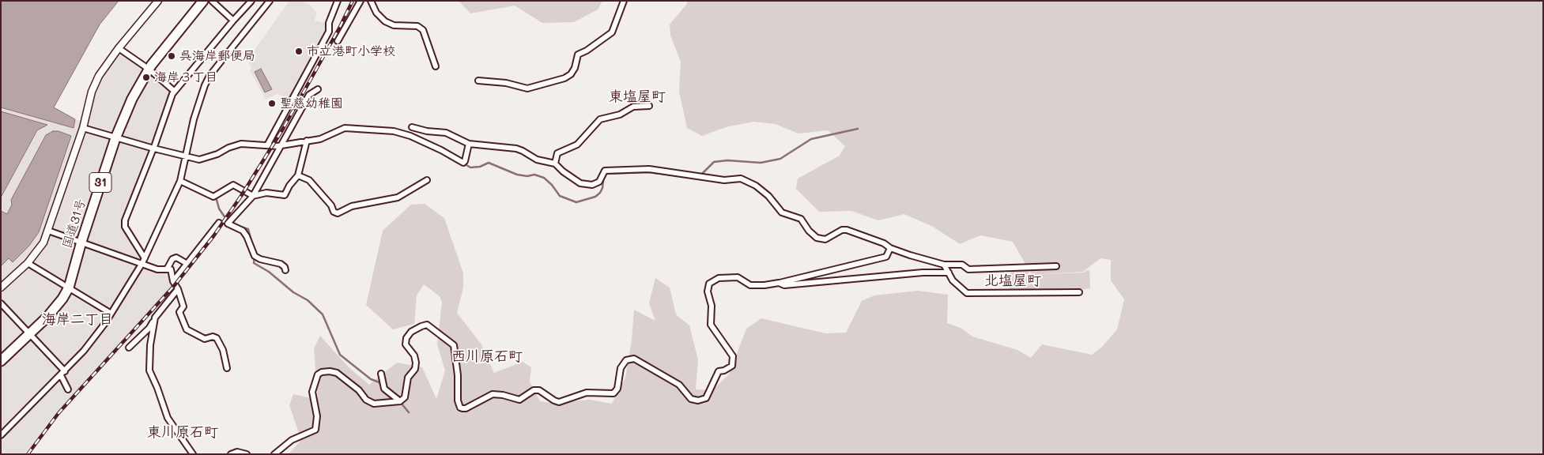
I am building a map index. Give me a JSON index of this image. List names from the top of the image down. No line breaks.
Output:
{"streets":{"highway":["31","国道31号"]},"districts":["東塩屋町","北塩屋町","海岸二丁目","西川原石町","東川原石町"],"places":["市立港町小学校","呉海岸郵便局","海岸３丁目","聖慈幼稚園"]}
